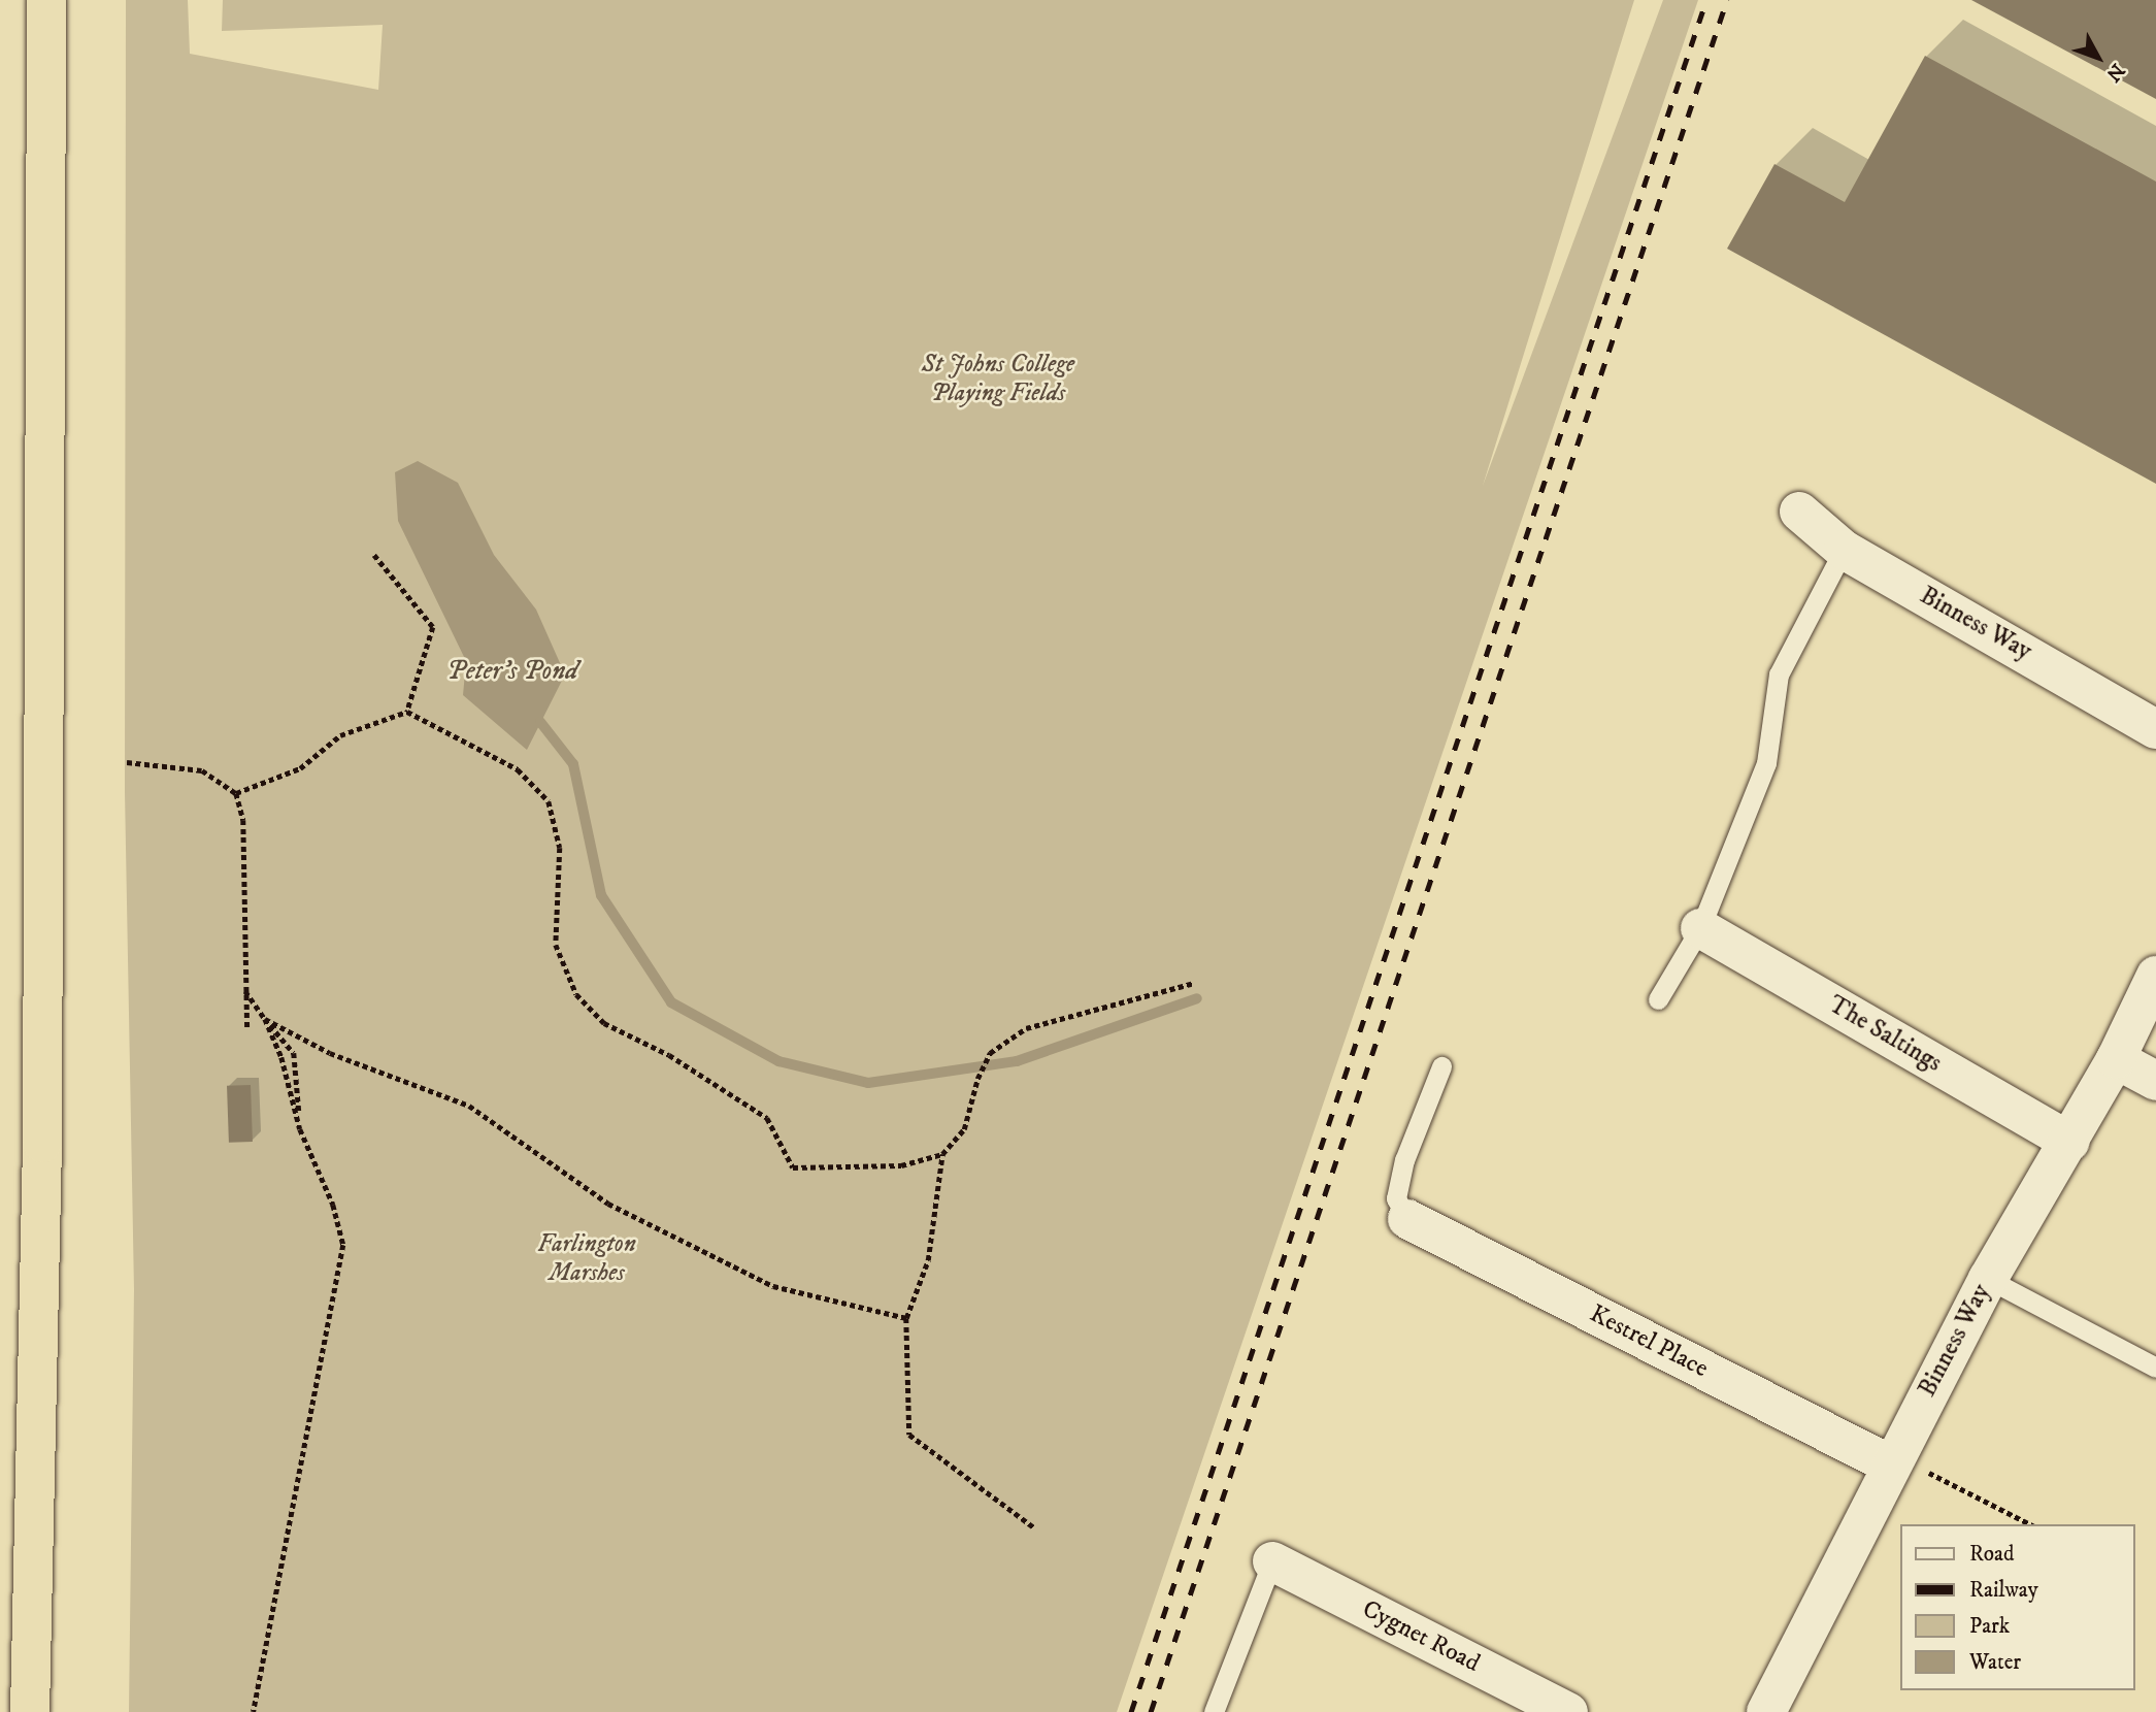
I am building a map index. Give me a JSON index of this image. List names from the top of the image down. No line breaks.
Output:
{"streets":{"street":["Binness Way","The Saltings","Kestrel Place","Cygnet Road"]},"crossings":[["Binness Way","The Saltings"],["Binness Way","Kestrel Place"]],"water":["Peter's Pond"],"parks":["St Johns College Playing Fields","Farlington Marshes"],"legend":["Road","Railway","Park","Water"],"north":"bottom right"}
